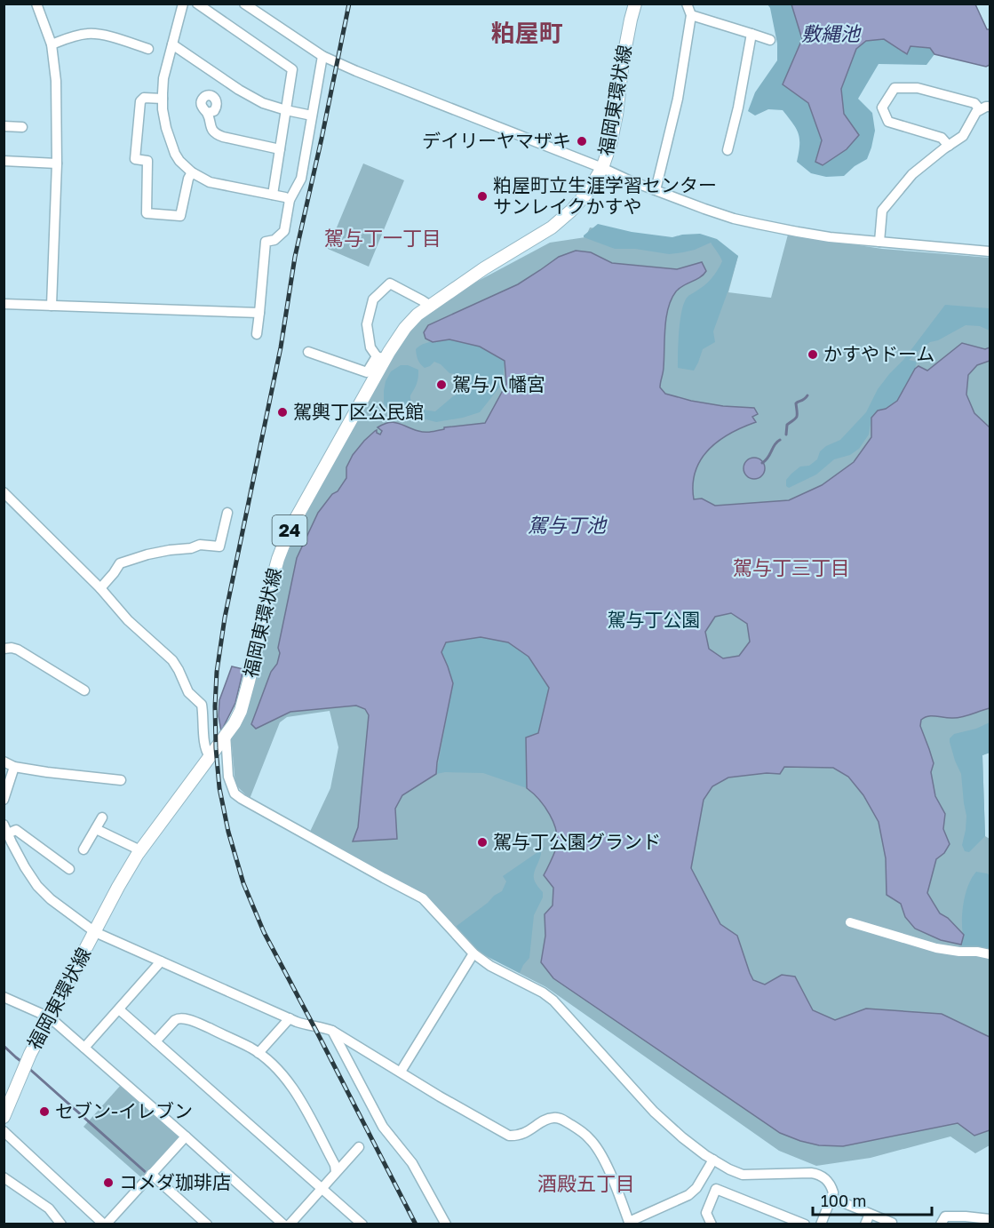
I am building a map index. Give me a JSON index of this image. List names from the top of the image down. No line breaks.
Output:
{"streets":{"main road":["福岡東環状線","24"]},"districts":["粕屋町","駕与丁一丁目","駕与丁三丁目","酒殿五丁目"],"water":["敷縄池","駕与丁池"],"parks":["駕与丁公園"],"places":["デイリーヤマザキ","粕屋町立生涯学習センター サンレイクかすや","かすやドーム","駕与八幡宮","駕輿丁区公民館","駕与丁公園グランド","セブン-イレブン","コメダ珈琲店"],"scale_bar":"100 m"}
